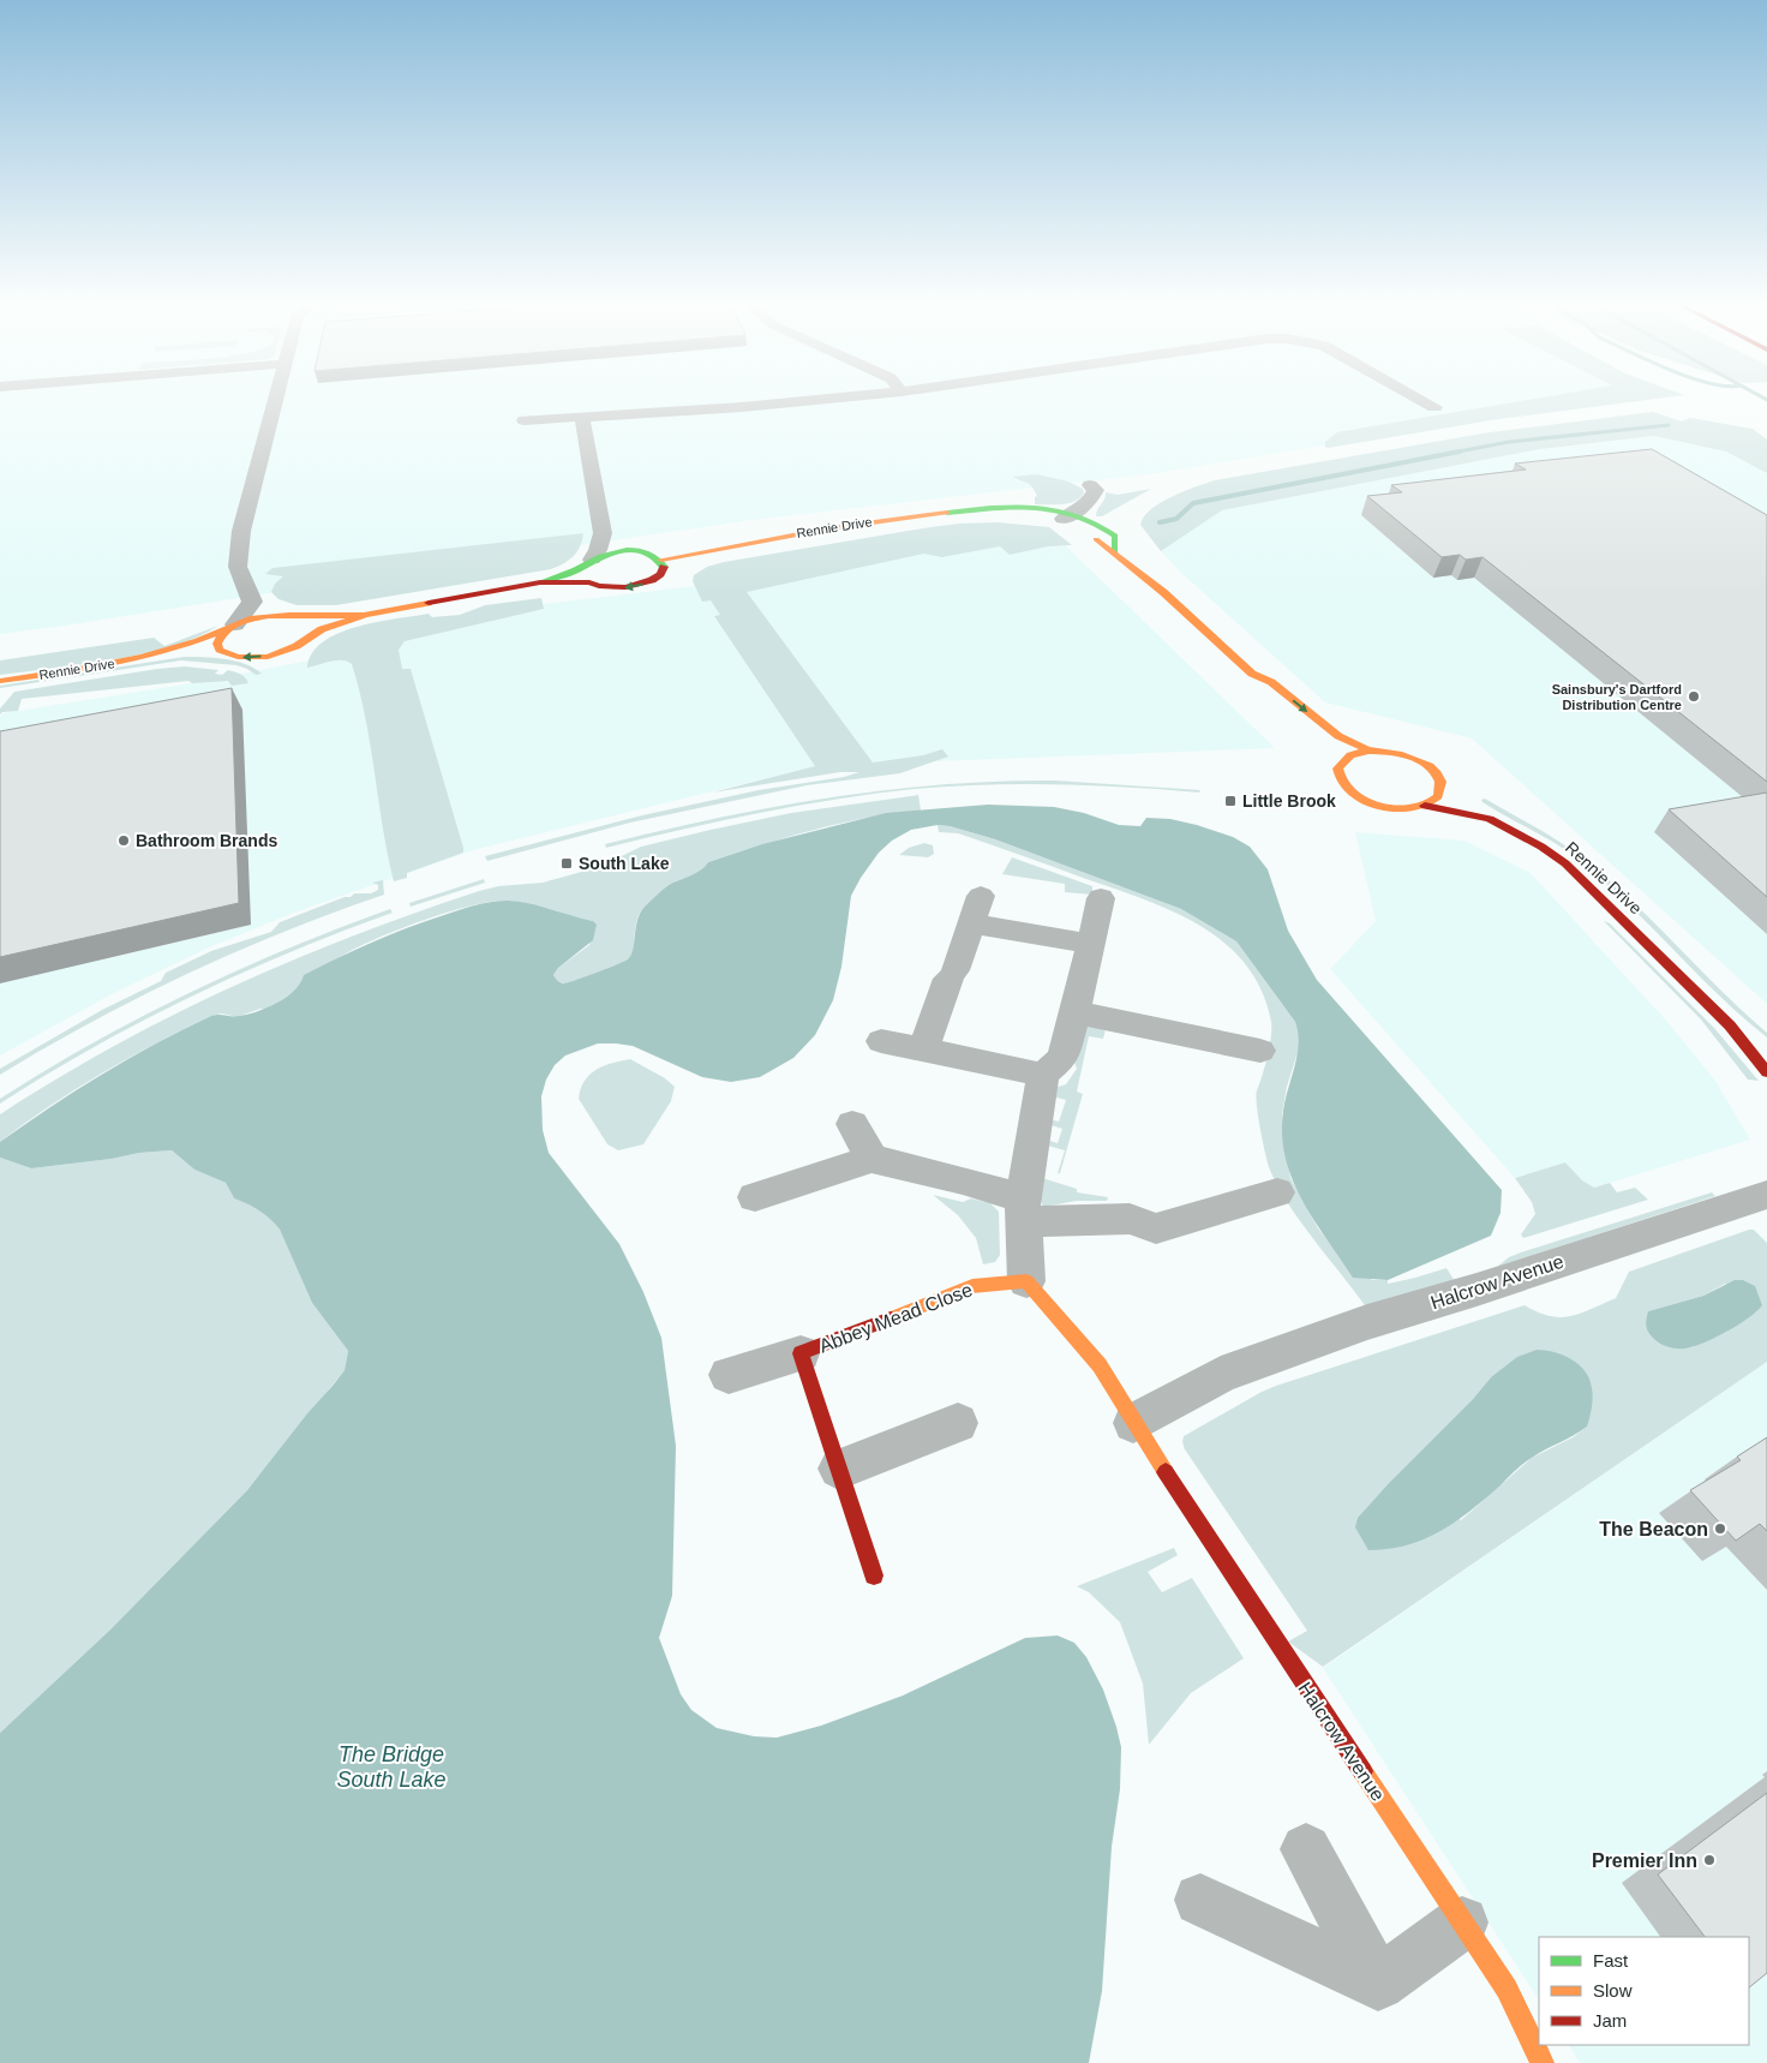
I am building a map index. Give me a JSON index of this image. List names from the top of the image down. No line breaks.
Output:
{"streets":{"main road":["Rennie Drive","Halcrow Avenue","Abbey Mead Close"]},"crossings":[["Halcrow Avenue","Abbey Mead Close"]],"water":["The Bridge South Lake"],"places":{"other":["Sainsbury's Dartford Distribution Centre","Bathroom Brands","The Beacon","Premier Inn"],"transit":["Little Brook","South Lake"]},"legend":["Fast","Slow","Jam"]}
